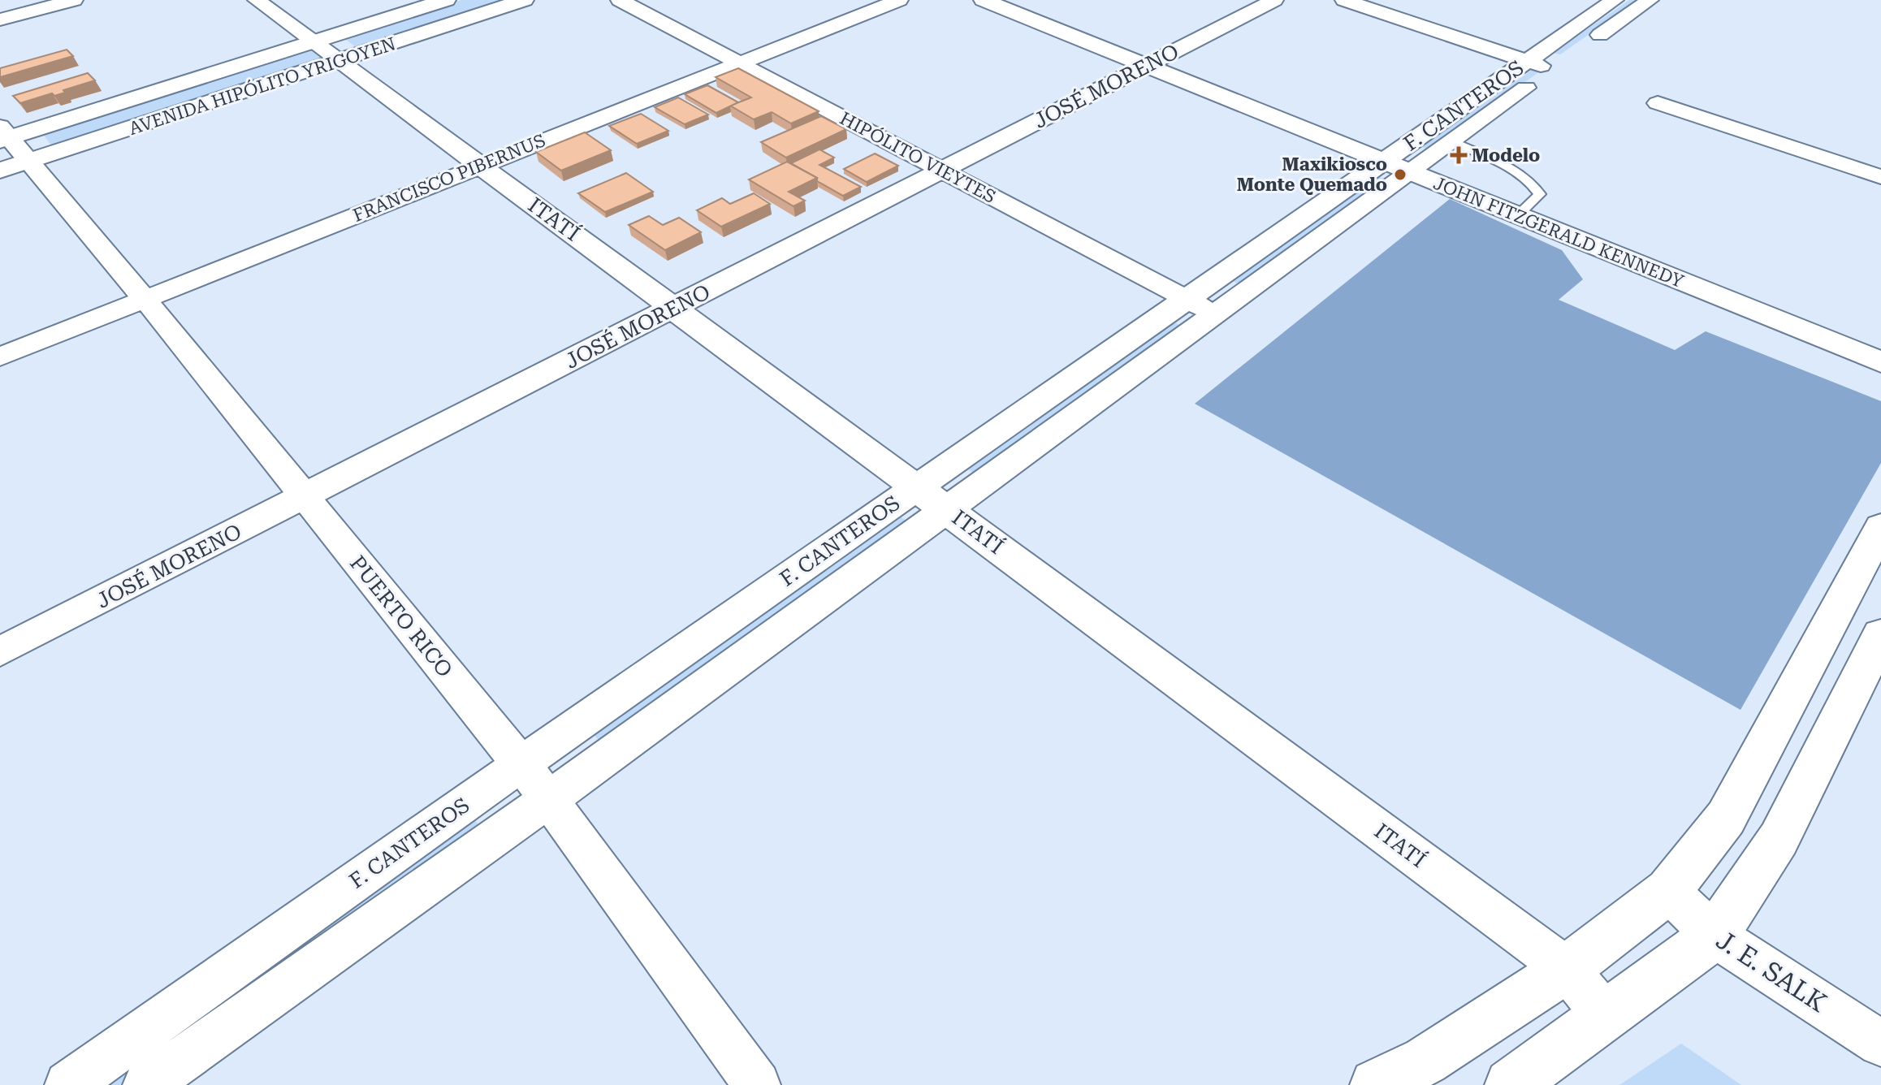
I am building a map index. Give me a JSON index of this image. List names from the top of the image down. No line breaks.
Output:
{"streets":{"main road":["AVENIDA HIPÓLITO YRIGOYEN","JOHN FITZGERALD KENNEDY"],"street":["JOSÉ MORENO","F. CANTEROS","HIPÓLITO VIEYTES","FRANCISCO PIBERNUS","ITATÍ","PUERTO RICO","J. E. SALK"]},"crossings":[["AVENIDA HIPÓLITO YRIGOYEN","ITATÍ"],["AVENIDA HIPÓLITO YRIGOYEN","PUERTO RICO"],["JOSÉ MORENO","HIPÓLITO VIEYTES"],["JOSÉ MORENO","ITATÍ"],["JOSÉ MORENO","JOHN FITZGERALD KENNEDY"],["JOSÉ MORENO","PUERTO RICO"],["F. CANTEROS","HIPÓLITO VIEYTES"],["F. CANTEROS","ITATÍ"],["F. CANTEROS","JOHN FITZGERALD KENNEDY"],["F. CANTEROS","PUERTO RICO"],["HIPÓLITO VIEYTES","FRANCISCO PIBERNUS"],["FRANCISCO PIBERNUS","ITATÍ"],["FRANCISCO PIBERNUS","PUERTO RICO"]],"places":{"health":["Modelo"],"other":["Maxikiosco Monte Quemado"]}}
